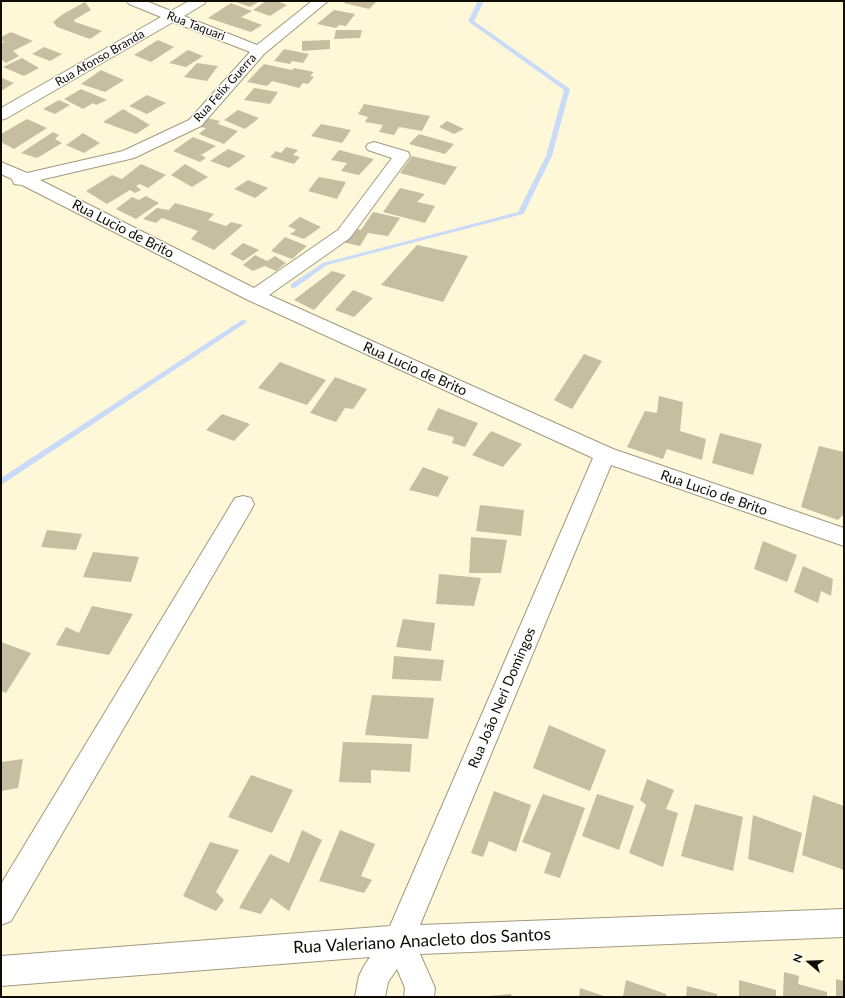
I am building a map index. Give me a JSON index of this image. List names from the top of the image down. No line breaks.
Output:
{"streets":{"street":["Rua Taquari","Rua Afonso Branda","Rua Felix Guerra","Rua Lucio de Brito","Rua João Neri Domingos","Rua Valeriano Anacleto dos Santos"]},"crossings":[["Rua Taquari","Rua Afonso Branda"],["Rua Taquari","Rua Felix Guerra"],["Rua Felix Guerra","Rua Lucio de Brito"],["Rua Lucio de Brito","Rua João Neri Domingos"],["Rua João Neri Domingos","Rua Valeriano Anacleto dos Santos"]],"north":"left"}
